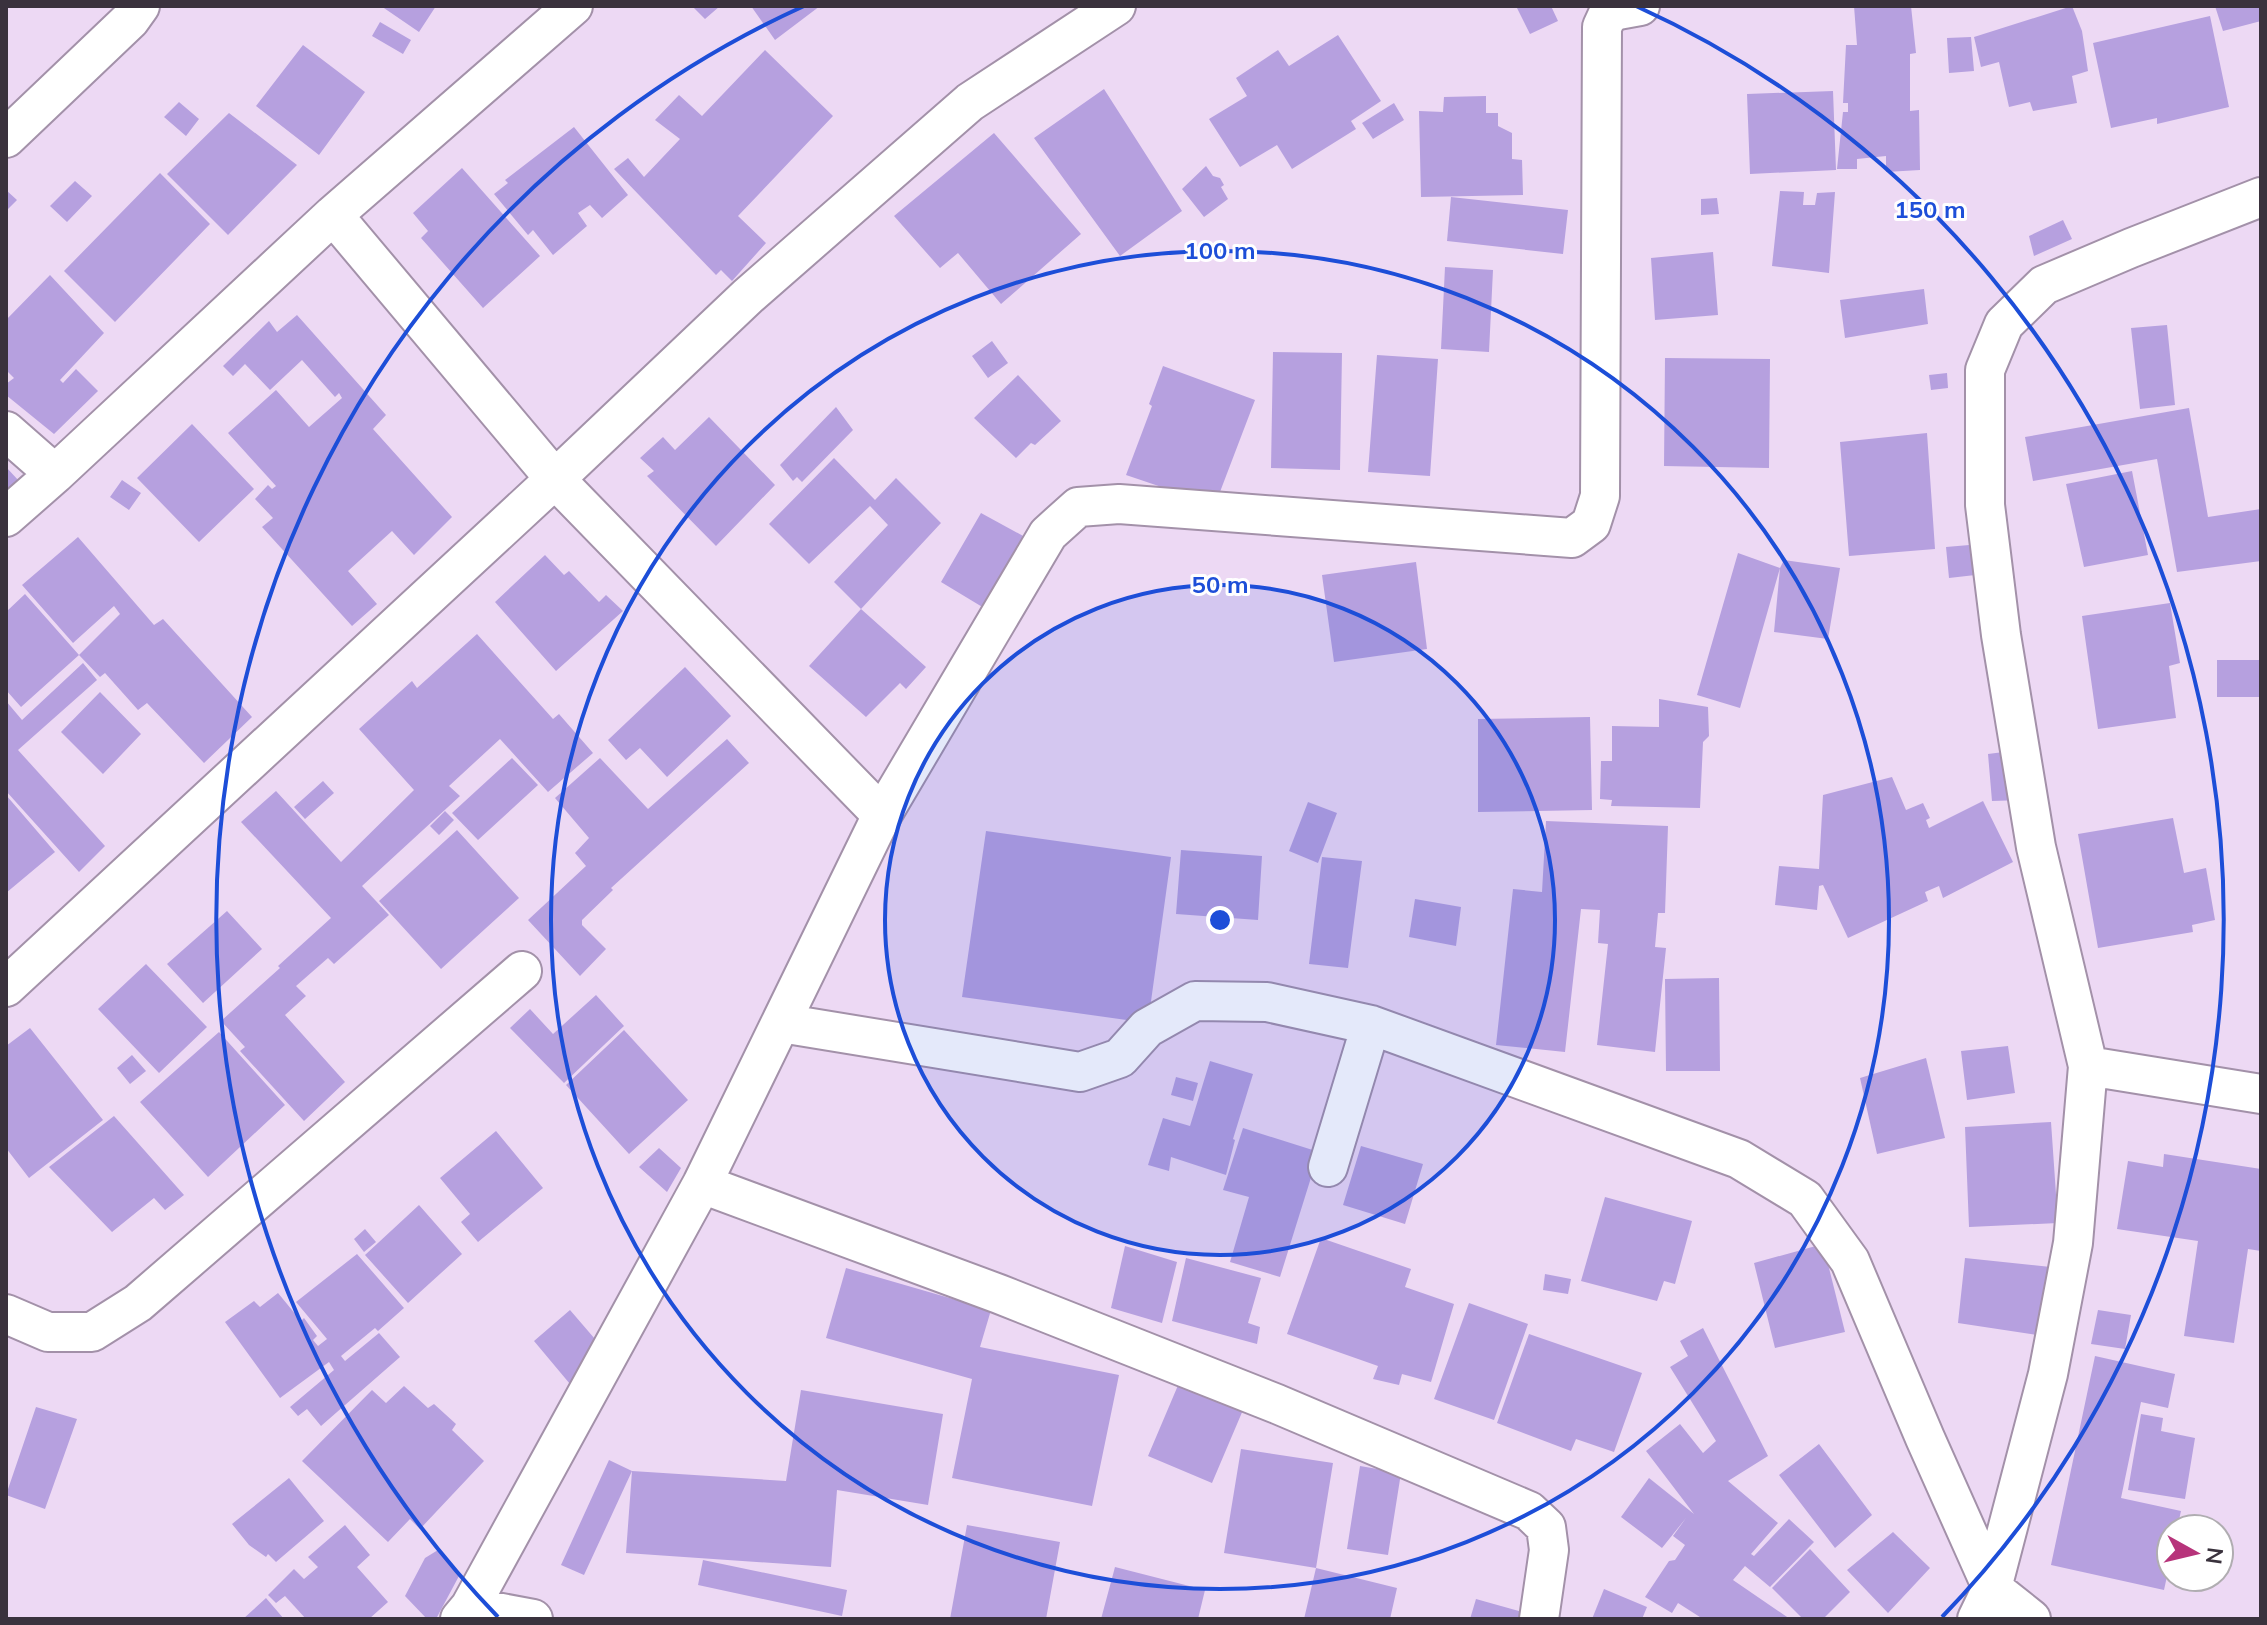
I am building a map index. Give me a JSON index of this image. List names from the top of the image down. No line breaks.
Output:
{"north":"right","rings":["150 m","100 m","50 m"]}
